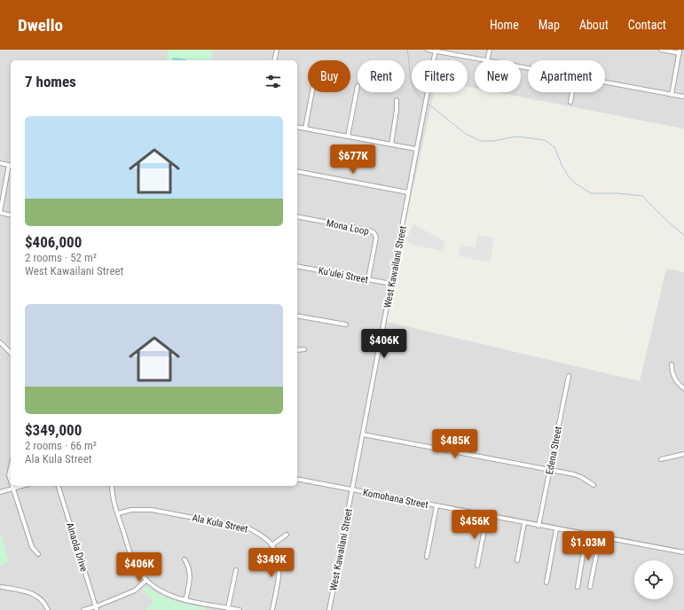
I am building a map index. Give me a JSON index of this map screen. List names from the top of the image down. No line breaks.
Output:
{"streets":{"street":["Mona Loop","West Kawailani Street","Ku'ulei Street","Edena Street","Komohana Street","Ala Kula Street","Ainaola Drive"]},"crossings":[["Mona Loop","Ku'ulei Street"],["West Kawailani Street","Ku'ulei Street"],["West Kawailani Street","Komohana Street"],["Edena Street","Komohana Street"]],"page":{"header":"Dwello","nav":["Home","Map","About","Contact"],"chip":["Buy","Rent","Filters","New","Apartment"],"heading":"7 homes","list":[{"name":"$406,000","note":"2 rooms · 52 m² · West Kawailani Street"},{"name":"$349,000","note":"2 rooms · 66 m² · Ala Kula Street"}],"price":["$677K","$406K","$485K","$456K","$1.03M","$349K","$406K"]}}
